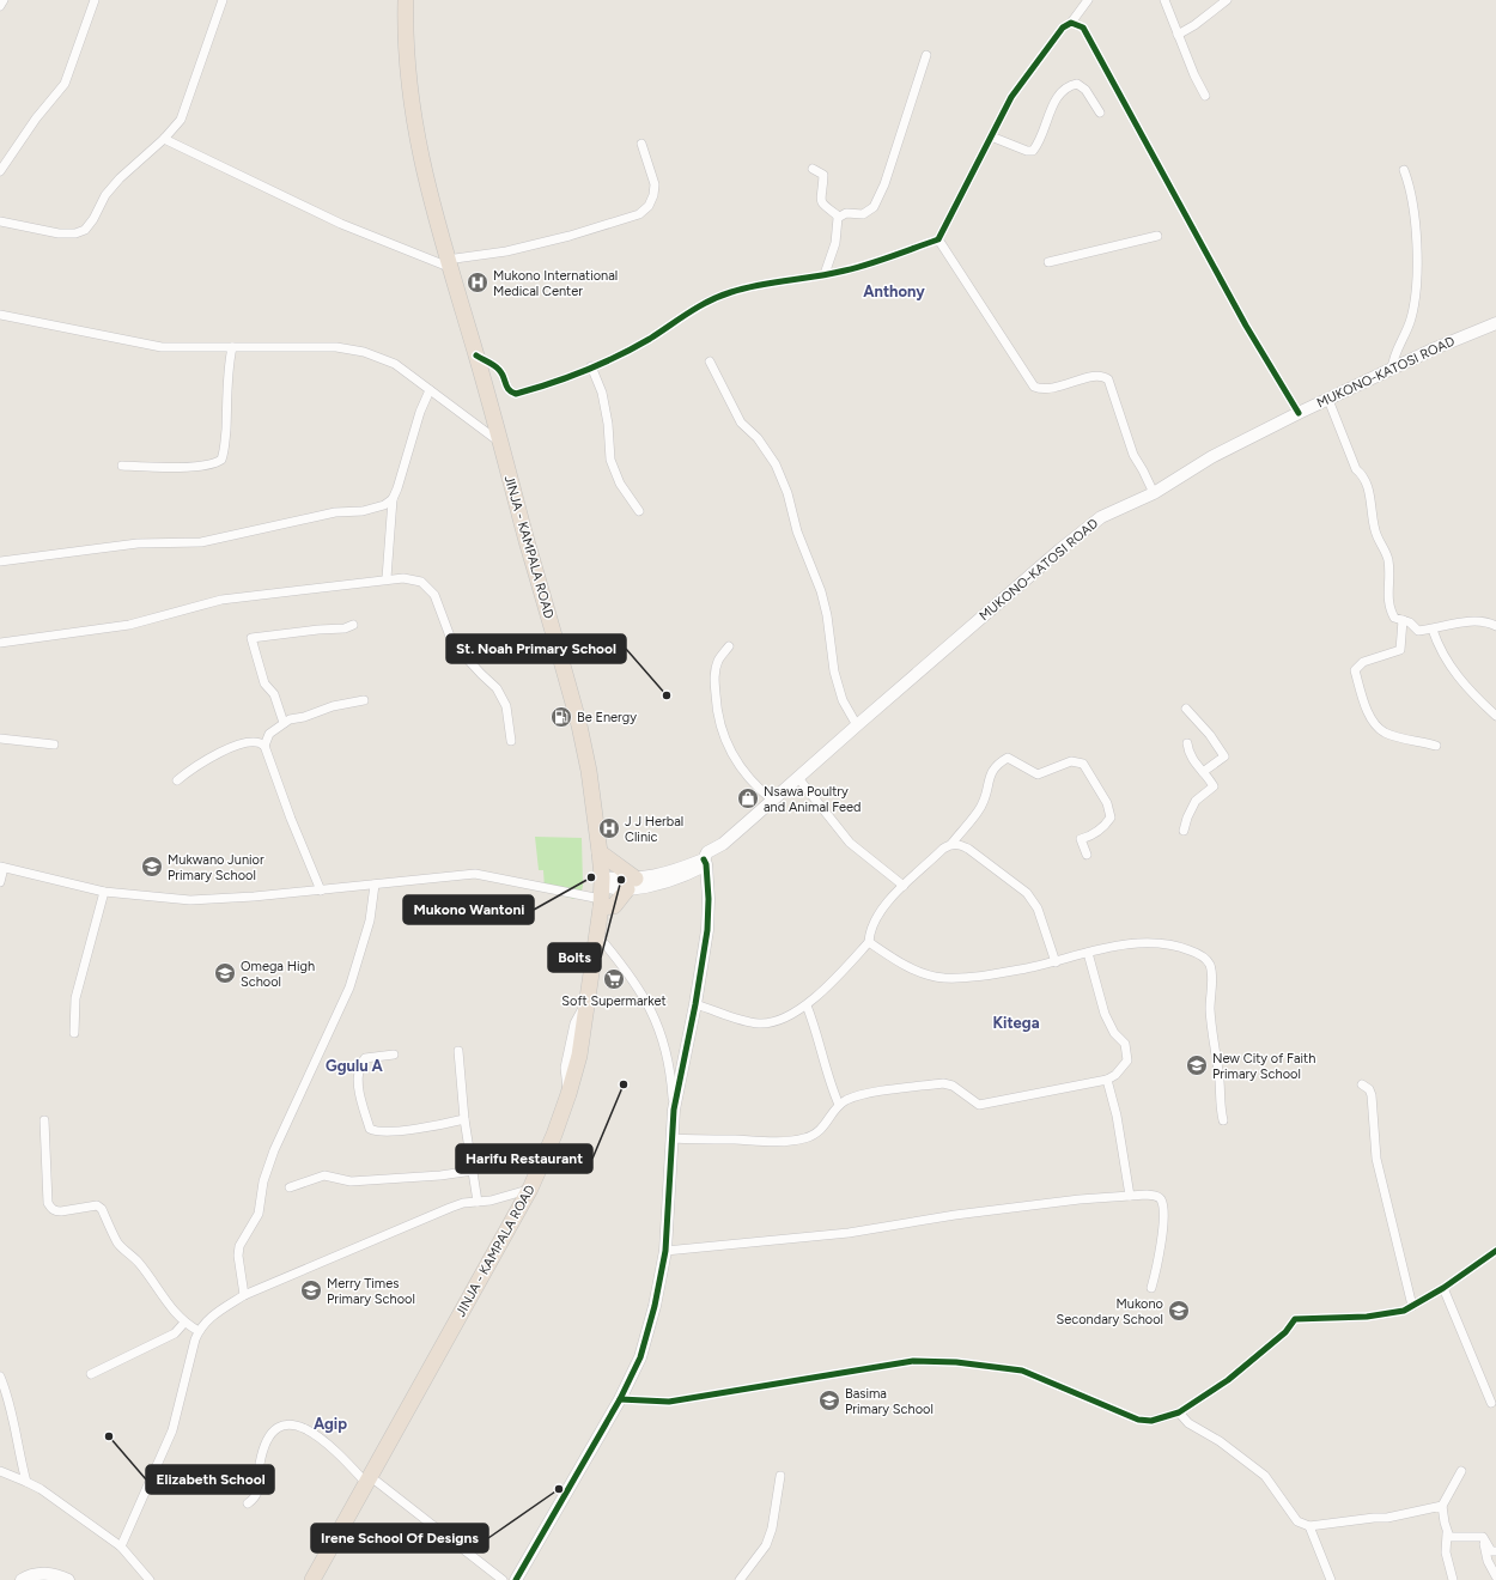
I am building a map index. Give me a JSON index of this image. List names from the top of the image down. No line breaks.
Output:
{"streets":{"highway":["JINJA - KAMPALA ROAD"],"main road":["MUKONO-KATOSI ROAD"]},"crossings":[["MUKONO-KATOSI ROAD","JINJA - KAMPALA ROAD"]],"districts":["Anthony","Kitega","Ggulu A","Agip"],"places":{"hospital":["Mukono International Medical Center","J J Herbal Clinic"],"other":["St. Noah Primary School","Mukono Wantoni","Bolts","Harifu Restaurant","Elizabeth School","Irene School Of Designs"],"fuel station":["Be Energy"],"shop":["Nsawa Poultry and Animal Feed"],"school or university":["Mukwano Junior Primary School","Omega High School","New City of Faith Primary School","Merry Times Primary School","Mukono Secondary School","Basima Primary School"],"supermarket":["Soft Supermarket"]}}
